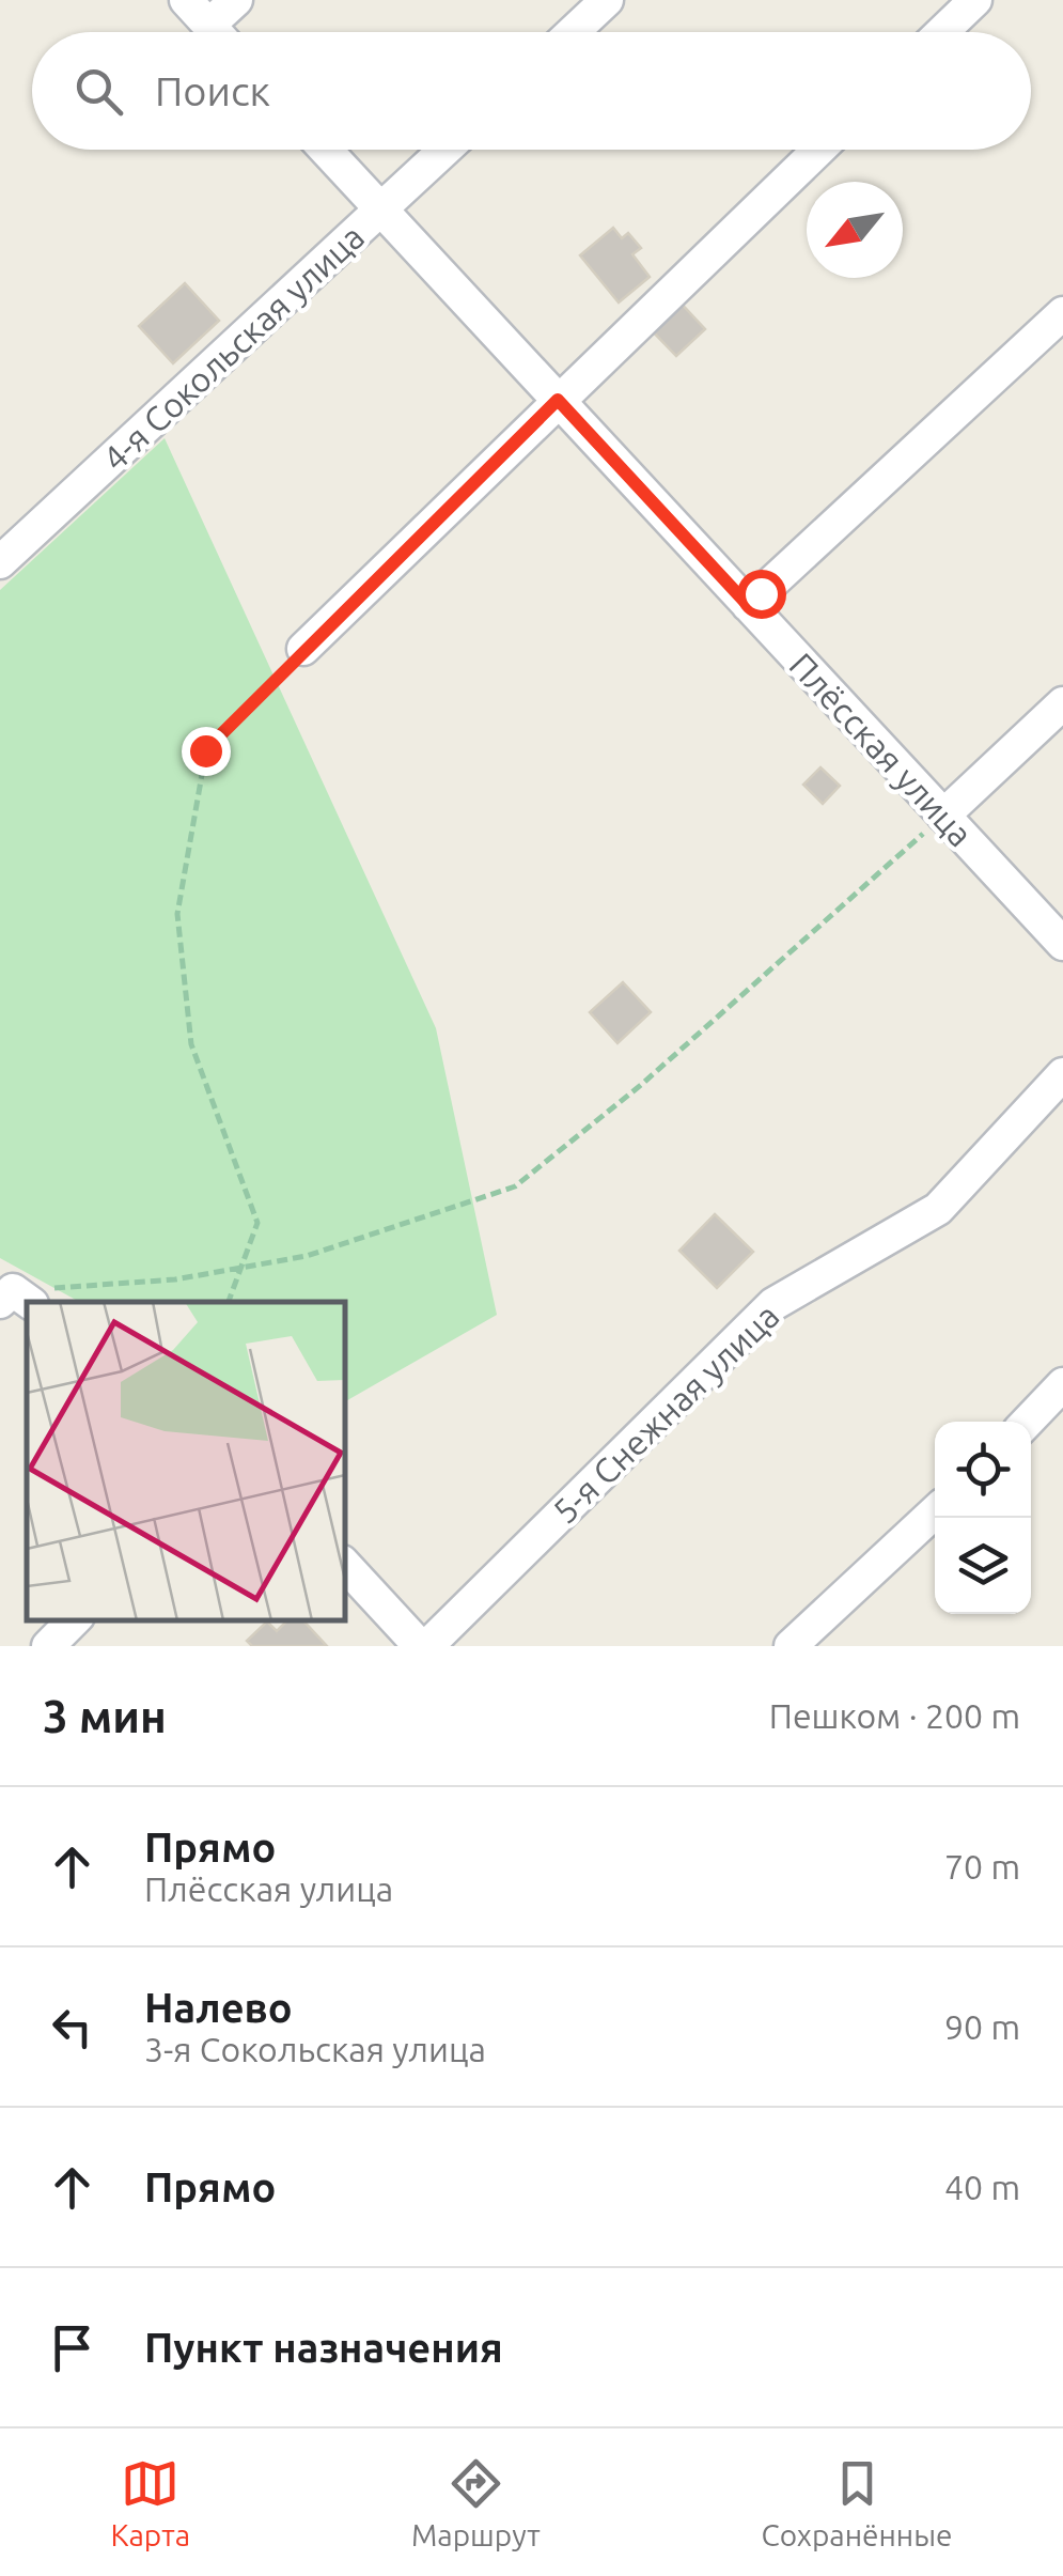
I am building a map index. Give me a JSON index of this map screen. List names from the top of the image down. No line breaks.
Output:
{"streets":{"street":["4-я Сокольская улица","Плёсская улица","5-я Снежная улица"]},"crossings":[["4-я Сокольская улица","Плёсская улица"]],"north":"bottom left","page":{"search":"Поиск","heading":["3 мин","Пешком · 200 m"],"list":[["Прямо","Плёсская улица","70 m"],["Налево","3-я Сокольская улица","90 m"],["Прямо","40 m"],"Пункт назначения"],"nav":["Карта","Маршрут","Сохранённые"]}}
